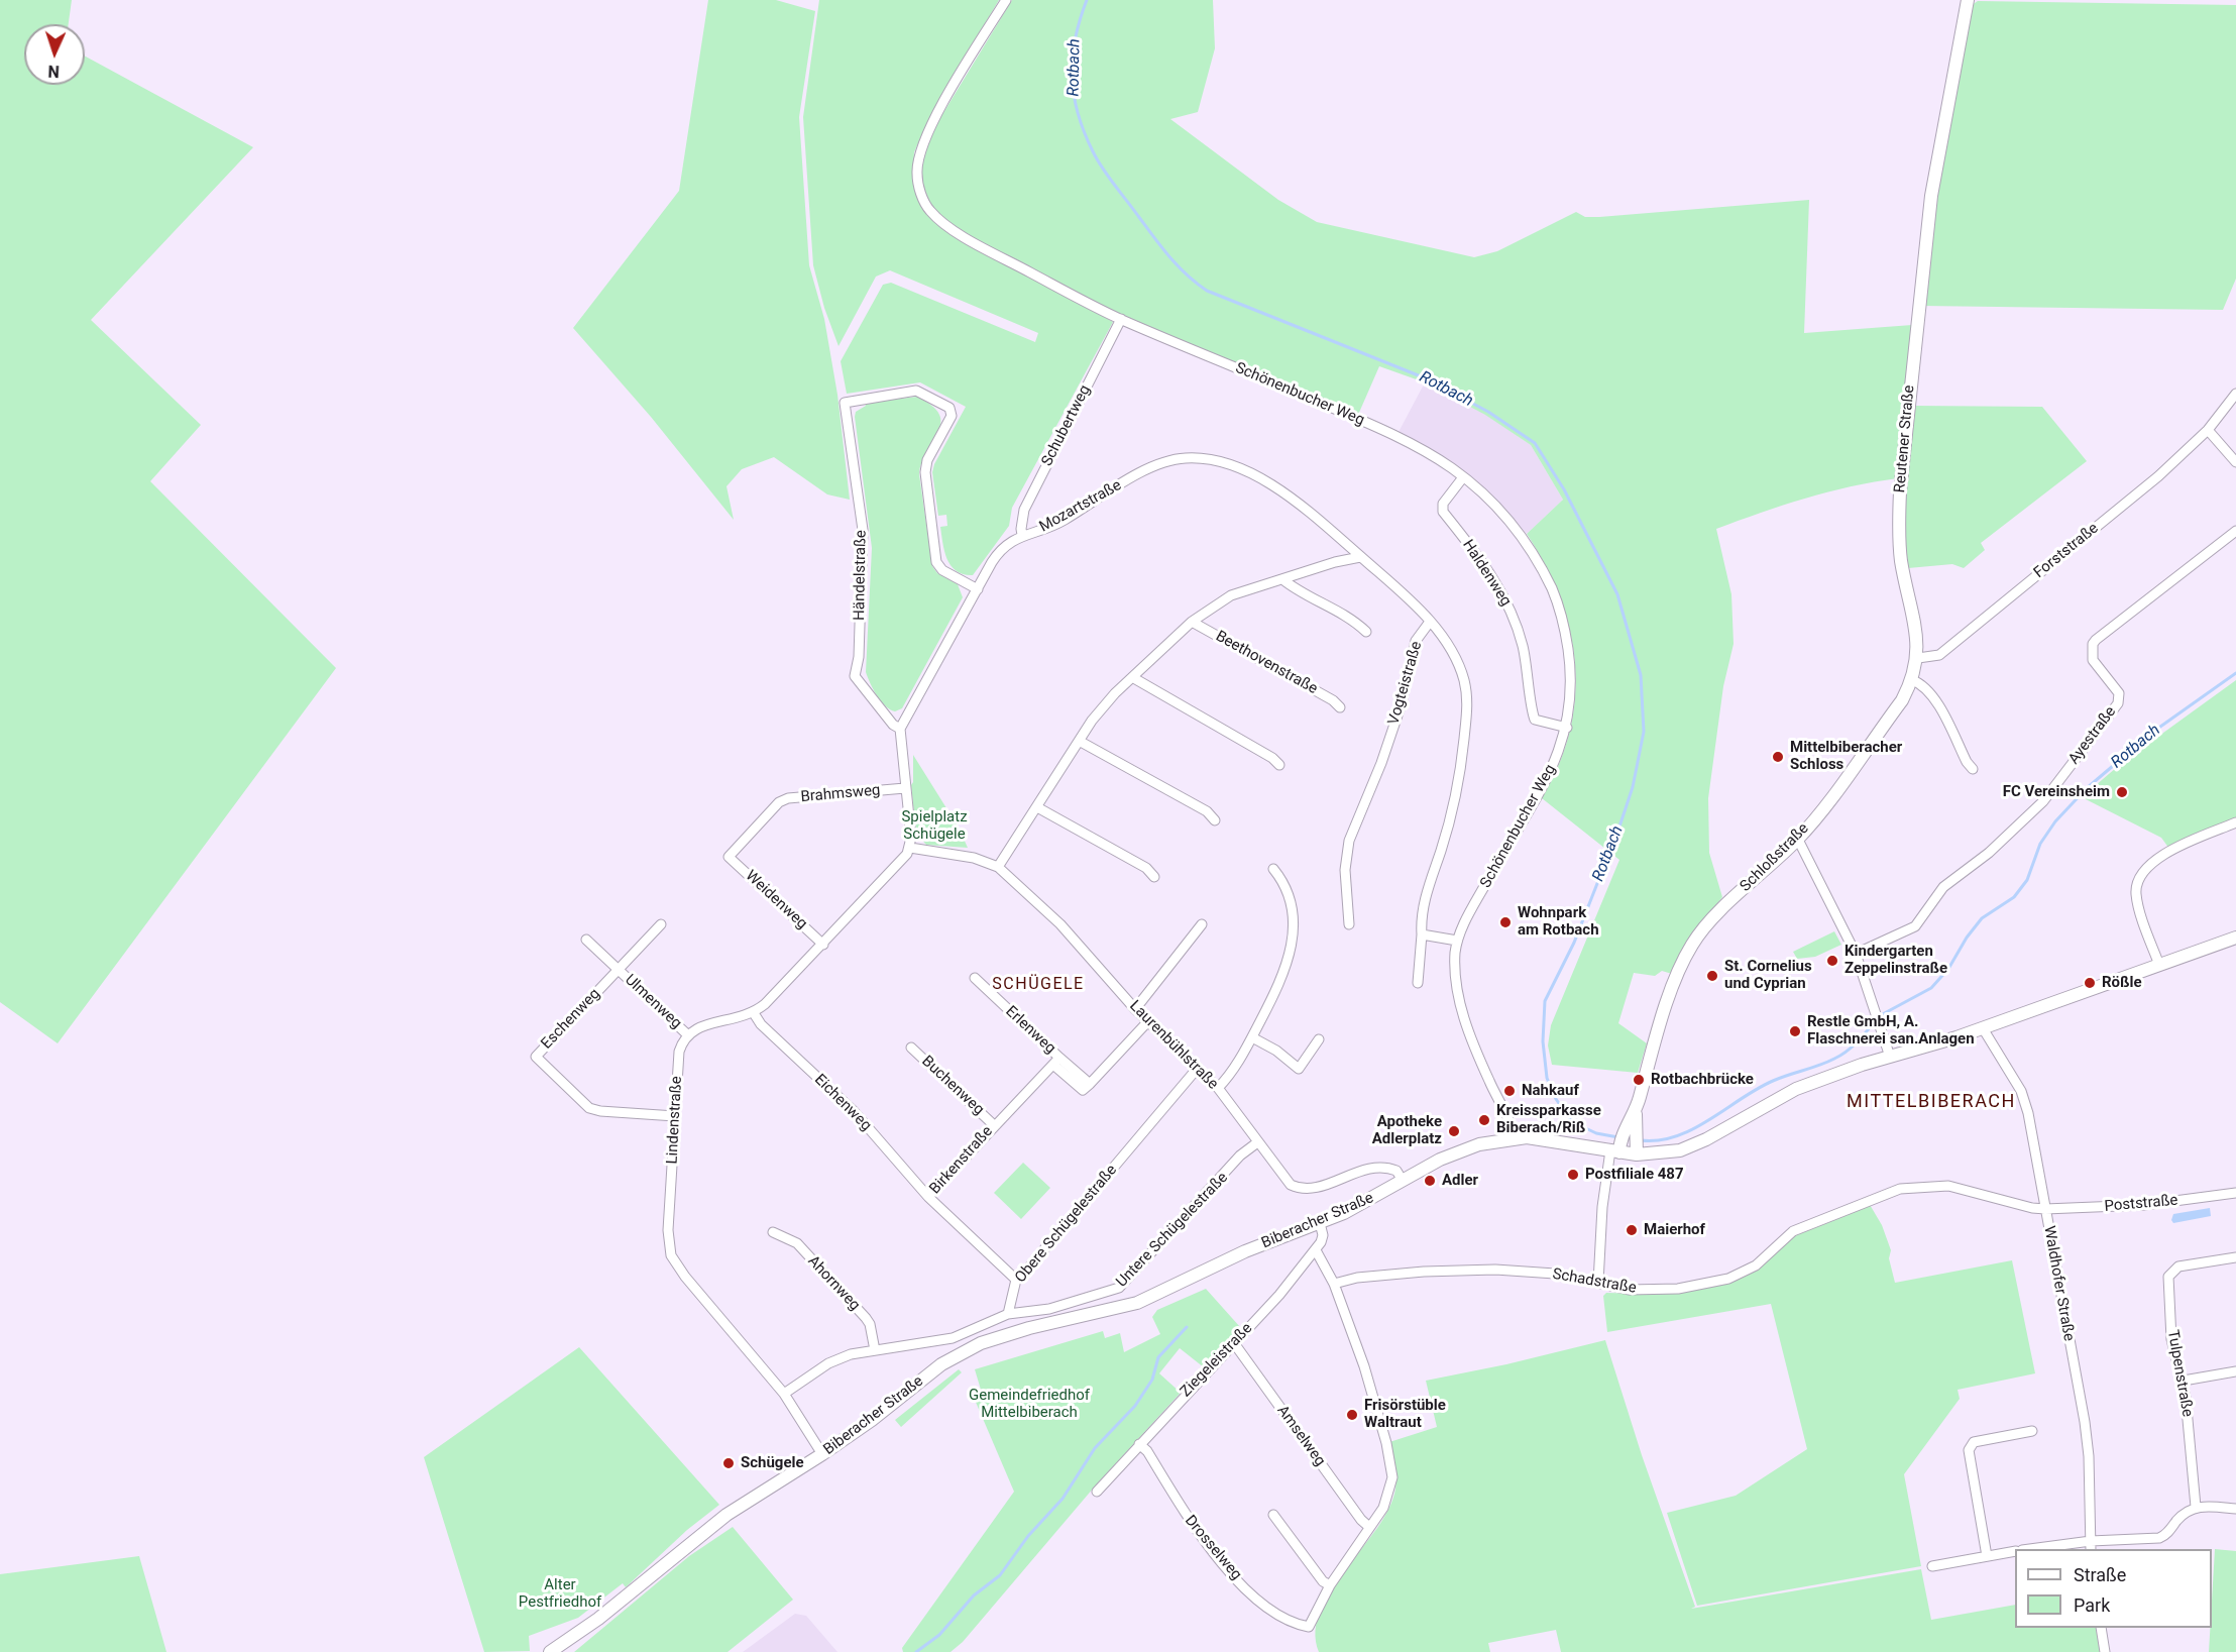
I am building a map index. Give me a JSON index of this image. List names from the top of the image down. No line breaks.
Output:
{"streets":{"street":["Schönenbucher Weg","Schubertweg","Reutener Straße","Mozartstraße","Forststraße","Haldenweg","Händelstraße","Beethovenstraße","Vogteistraße","Ayestraße","Brahmsweg","Schloßstraße","Weidenweg","Ulmenweg","Eschenweg","Erlenweg","Laurenbühlstraße","Buchenweg","Eichenweg","Lindenstraße","Birkenstraße","Poststraße","Biberacher Straße","Obere Schügelestraße","Untere Schügelestraße","Schadstraße","Ahornweg","Waldhofer Straße","Ziegeleistraße","Tulpenstraße","Amselweg","Drosselweg"]},"crossings":[["Schönenbucher Weg","Schubertweg"],["Schönenbucher Weg","Haldenweg"],["Schönenbucher Weg","Biberacher Straße"],["Schubertweg","Mozartstraße"],["Reutener Straße","Forststraße"],["Reutener Straße","Schloßstraße"],["Mozartstraße","Händelstraße"],["Mozartstraße","Vogteistraße"],["Brahmsweg","Weidenweg"],["Schloßstraße","Biberacher Straße"],["Ulmenweg","Eschenweg"],["Ulmenweg","Lindenstraße"],["Eschenweg","Lindenstraße"],["Erlenweg","Birkenstraße"],["Laurenbühlstraße","Biberacher Straße"],["Laurenbühlstraße","Obere Schügelestraße"],["Laurenbühlstraße","Untere Schügelestraße"],["Buchenweg","Birkenstraße"],["Eichenweg","Birkenstraße"],["Lindenstraße","Biberacher Straße"],["Birkenstraße","Obere Schügelestraße"],["Poststraße","Schadstraße"],["Poststraße","Waldhofer Straße"],["Biberacher Straße","Waldhofer Straße"],["Obere Schügelestraße","Untere Schügelestraße"],["Schadstraße","Waldhofer Straße"],["Ziegeleistraße","Amselweg"],["Ziegeleistraße","Drosselweg"]],"districts":["SCHÜGELE","MITTELBIBERACH"],"water":["Rotbach"],"parks":["Spielplatz Schügele","Gemeindefriedhof Mittelbiberach","Alter Pestfriedhof"],"places":["Mittelbiberacher Schloss","FC Vereinsheim","Wohnpark am Rotbach","Kindergarten Zeppelinstraße","St. Cornelius und Cyprian","Rößle","Restle GmbH, A. Flaschnerei san.Anlagen","Rotbachbrücke","Nahkauf","Kreissparkasse Biberach/Riß","Apotheke Adlerplatz","Postfiliale 487","Adler","Maierhof","Frisörstüble Waltraut","Schügele"],"legend":["Straße","Park"],"north":"bottom"}
